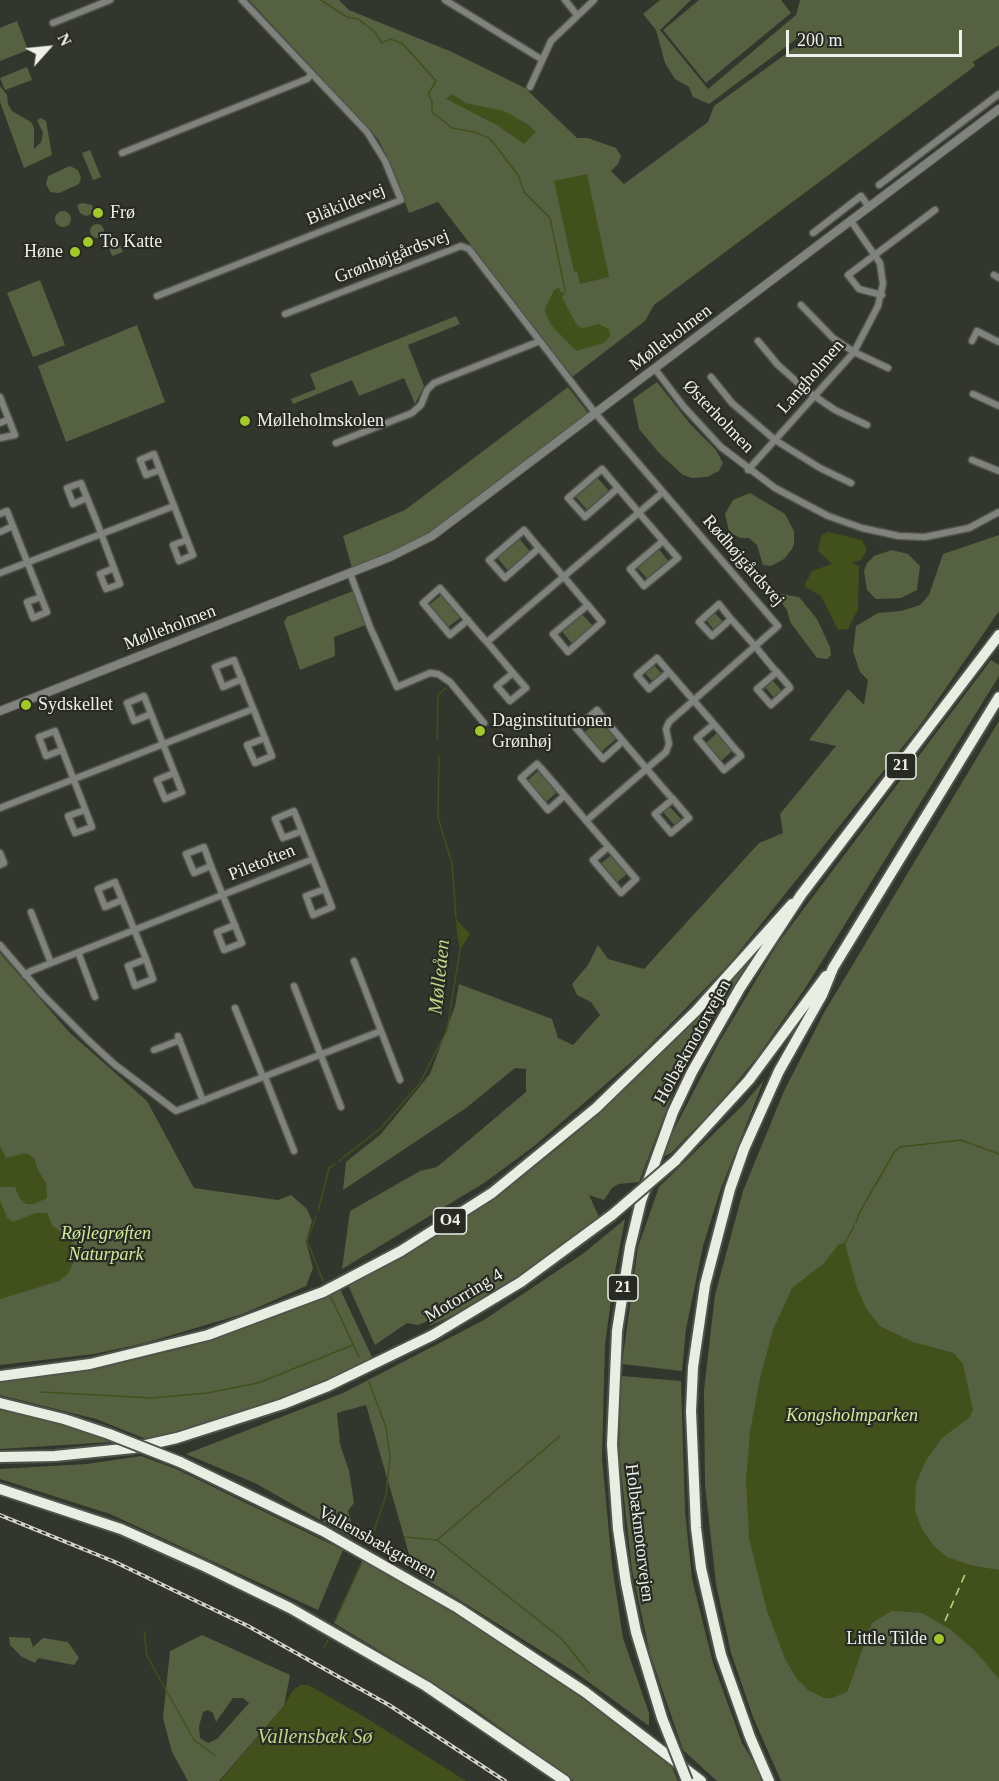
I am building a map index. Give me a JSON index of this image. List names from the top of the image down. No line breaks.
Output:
{"streets":{"highway":["21","Holbækmotorvejen","O4","Motorring 4","Vallensbækgrenen"],"street":["Blåkildevej","Grønhøjgårdsvej","Mølleholmen","Langholmen","Østerholmen","Rødhøjgårdsvej","Piletoften"]},"crossings":[["Grønhøjgårdsvej","Mølleholmen"],["Grønhøjgårdsvej","Rødhøjgårdsvej"],["Mølleholmen","Langholmen"],["Mølleholmen","Østerholmen"],["Mølleholmen","Rødhøjgårdsvej"],["Langholmen","Østerholmen"],["Holbækmotorvejen","O4"]],"water":["Mølleåen","Vallensbæk Sø"],"parks":["Røjlegrøften Naturpark","Kongsholmparken"],"places":["Frø","To Katte","Høne","Mølleholmskolen","Sydskellet","Daginstitutionen Grønhøj","Little Tilde"],"scale_bar":"200 m","north":"top right"}
